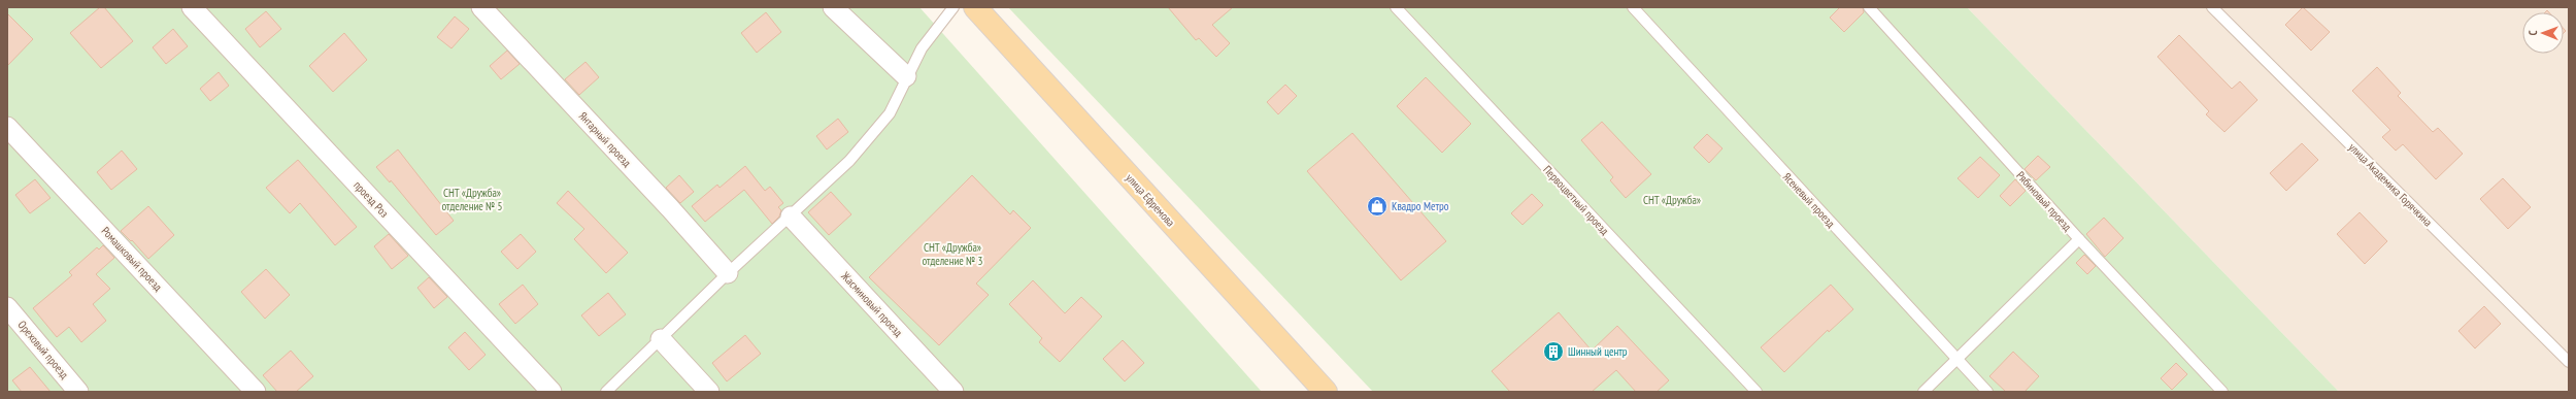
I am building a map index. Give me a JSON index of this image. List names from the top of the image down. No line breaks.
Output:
{"streets":{"main road":["улица Ефремова"],"street":["Янтарный проезд","проезд Роз","Ромашковый проезд","Жасминовый проезд","Ореховый проезд"],"lane":["улица Академика Горячкина","Первоцветный проезд","Ясеневый проезд","Рябиновый проезд"]},"parks":["СНТ «Дружба» отделение № 5","СНТ «Дружба»","СНТ «Дружба» отделение № 3"],"places":{"shop":["Квадро Метро"],"building":["Шинный центр"]},"north":"left"}
